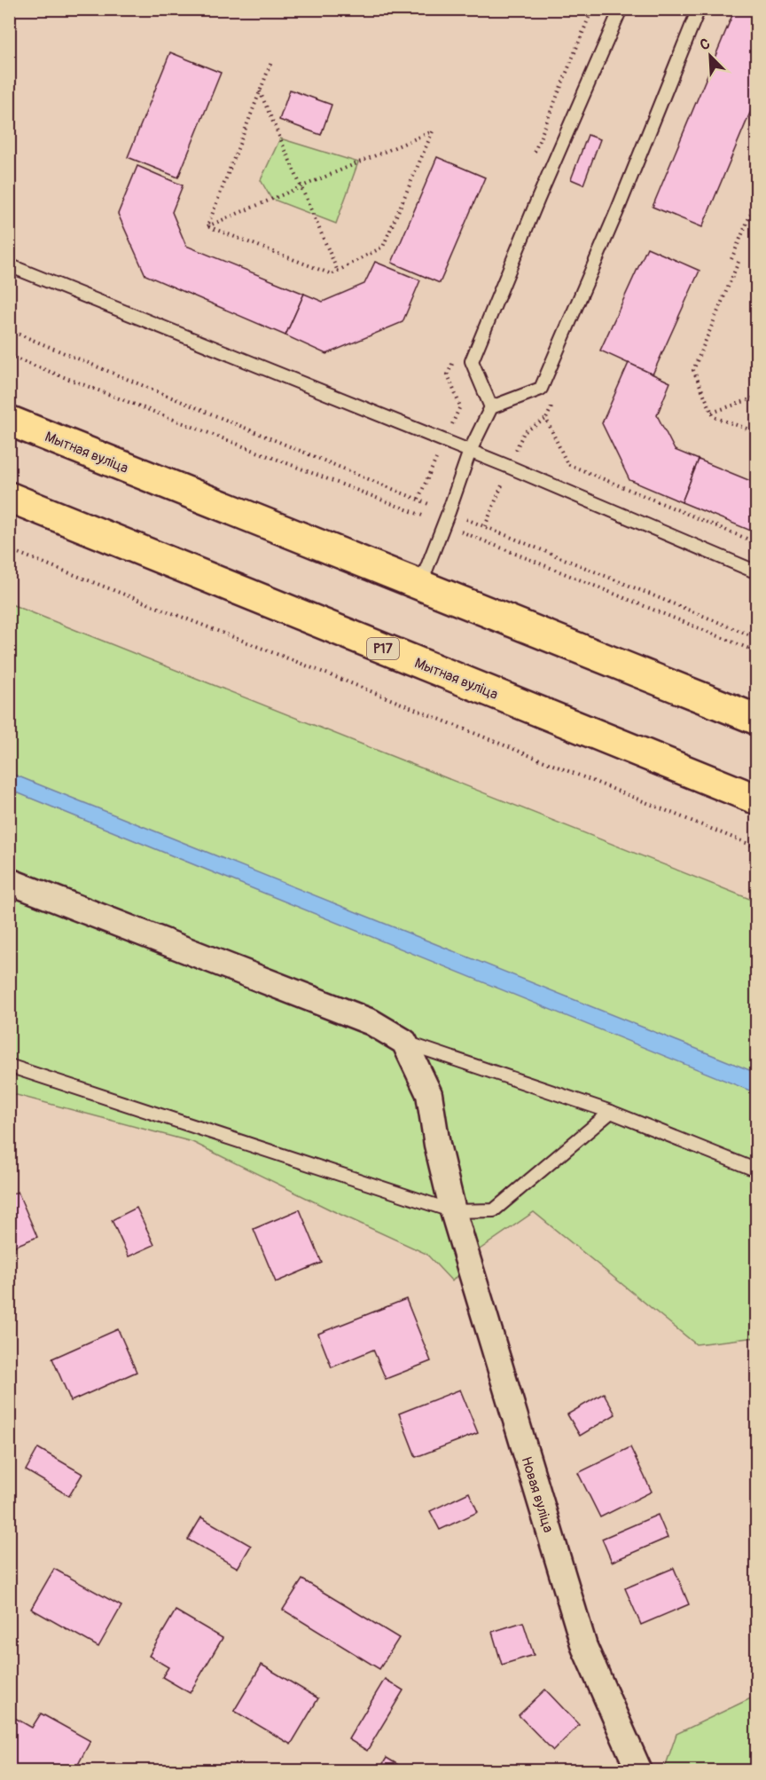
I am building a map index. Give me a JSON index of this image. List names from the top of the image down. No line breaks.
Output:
{"streets":{"highway":["Мытная вуліца","Р17"],"street":["Новая вуліца"]},"north":"top left"}
